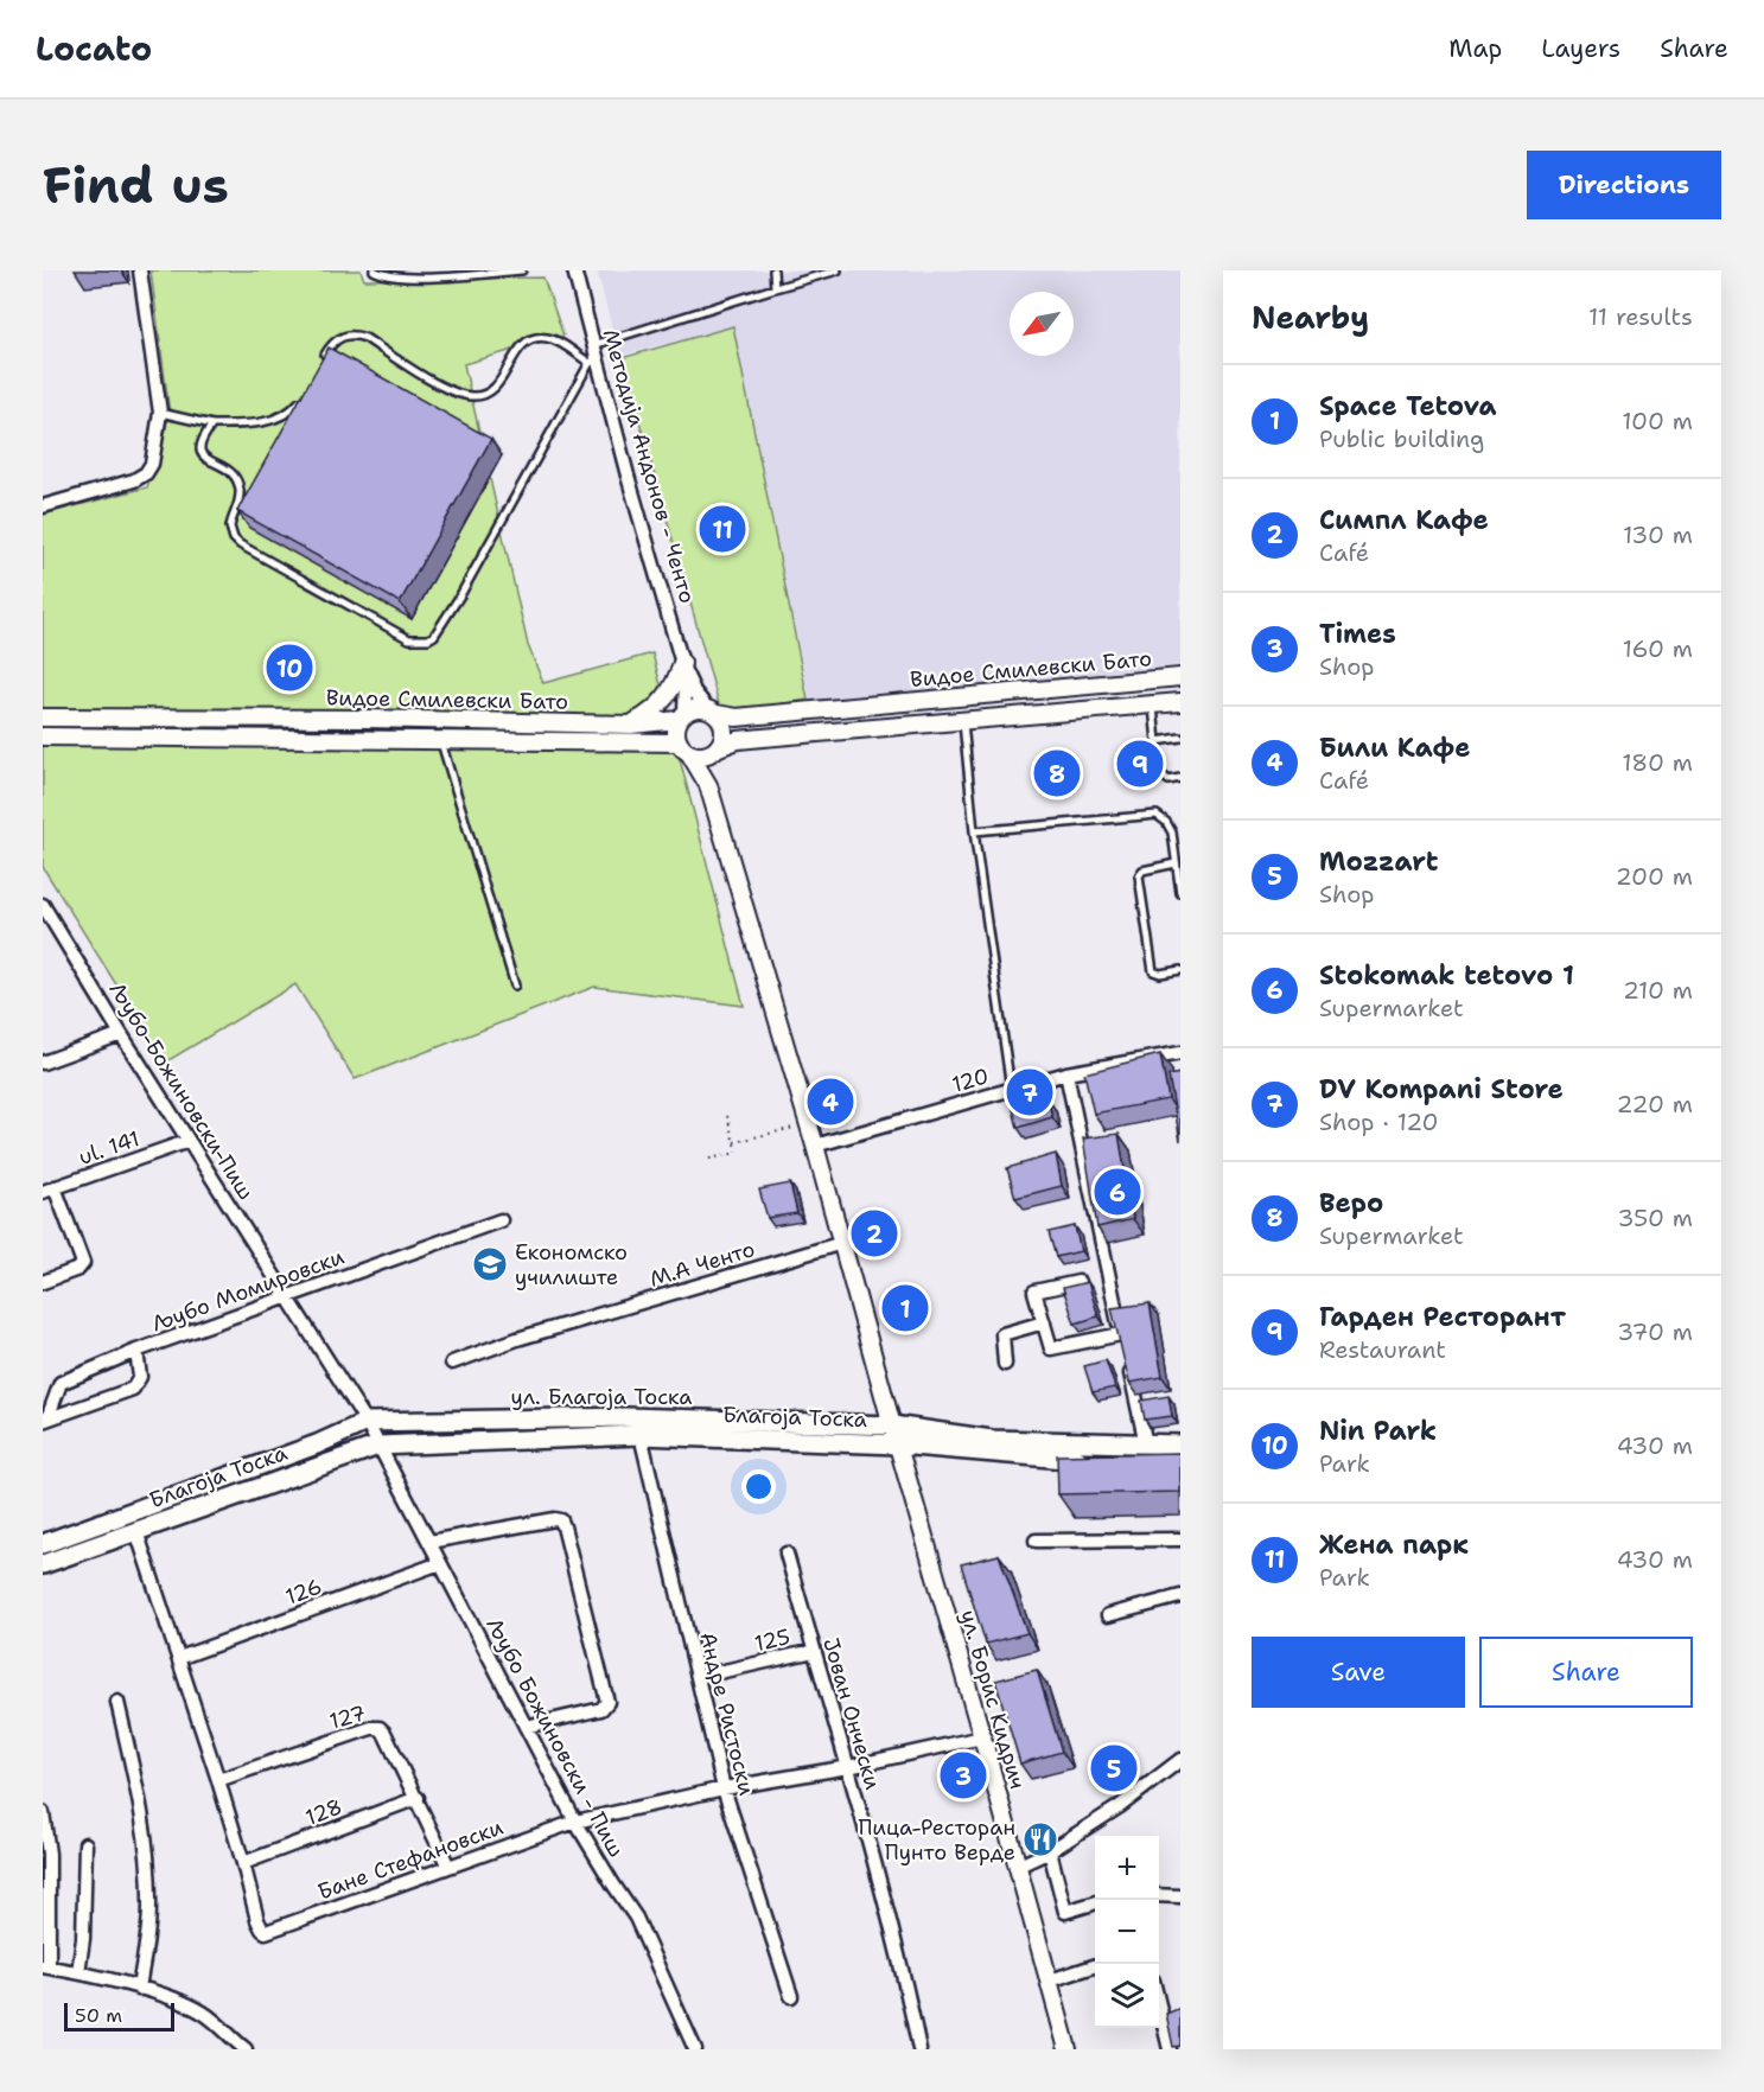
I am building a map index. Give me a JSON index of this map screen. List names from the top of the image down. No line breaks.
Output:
{"streets":{"main road":["ул. Благоја Тоска","Благоја Тоска"],"street":["Методија Андонов - Ченто","Видое Смилевски Бато","120","Љубо-Божиновски-Пиш","ul. 141","М.А Ченто","Љубо Момировски","126","125","ул. Борис Кидрич","Андре Ристоски","Јован Ончески","127","Љубо Божиновски - Пиш","128","Бане Стефановски"]},"crossings":[["Методија Андонов - Ченто","Видое Смилевски Бато"],["Љубо-Божиновски-Пиш","ul. 141"],["Љубо-Божиновски-Пиш","Љубо Момировски"],["Љубо-Божиновски-Пиш","ул. Благоја Тоска"],["Љубо-Божиновски-Пиш","Љубо Божиновски - Пиш"],["ул. Благоја Тоска","Благоја Тоска"],["ул. Благоја Тоска","ул. Борис Кидрич"],["ул. Благоја Тоска","Љубо Божиновски - Пиш"],["Благоја Тоска","ул. Борис Кидрич"],["Благоја Тоска","Андре Ристоски"],["Благоја Тоска","Љубо Божиновски - Пиш"],["Благоја Тоска","Бане Стефановски"],["126","Љубо Божиновски - Пиш"],["126","Бане Стефановски"],["125","Андре Ристоски"],["125","Јован Ончески"],["ул. Борис Кидрич","Бане Стефановски"],["Андре Ристоски","Бане Стефановски"],["Јован Ончески","Бане Стефановски"],["127","128"],["127","Бане Стефановски"],["Љубо Божиновски - Пиш","Бане Стефановски"],["128","Бане Стефановски"]],"places":{"school or university":["Економско училиште"],"restaurant":["Пица-Ресторан Пунто Верде"]},"scale_bar":"50 m","north":"bottom left","page":{"header":"Locato","nav":["Map","Layers","Share"],"buttons":["Directions",["Save","Share"]],"title":"Find us","heading":["Nearby","11 results"],"list":[{"mark":"1","name":"Space Tetova","note":"Public building","value":"100 m"},{"mark":"2","name":"Симпл Кафе","note":"Café","value":"130 m"},{"mark":"3","name":"Times","note":"Shop","value":"160 m"},{"mark":"4","name":"Били Кафе","note":"Café","value":"180 m"},{"mark":"5","name":"Mozzart","note":"Shop","value":"200 m"},{"mark":"6","name":"Stokomak tetovo 1","note":"Supermarket","value":"210 m"},{"mark":"7","name":"DV Kompani Store","note":"Shop · 120","value":"220 m"},{"mark":"8","name":"Веро","note":"Supermarket","value":"350 m"},{"mark":"9","name":"Гарден Ресторант","note":"Restaurant","value":"370 m"},{"mark":"10","name":"Nin Park","note":"Park","value":"430 m"},{"mark":"11","name":"Жена парк","note":"Park","value":"430 m"}],"pins":["11","10","9","8","7","4","6","2","1","5","3"],"map_buttons":["+","−"],"scale":"50 m"}}
